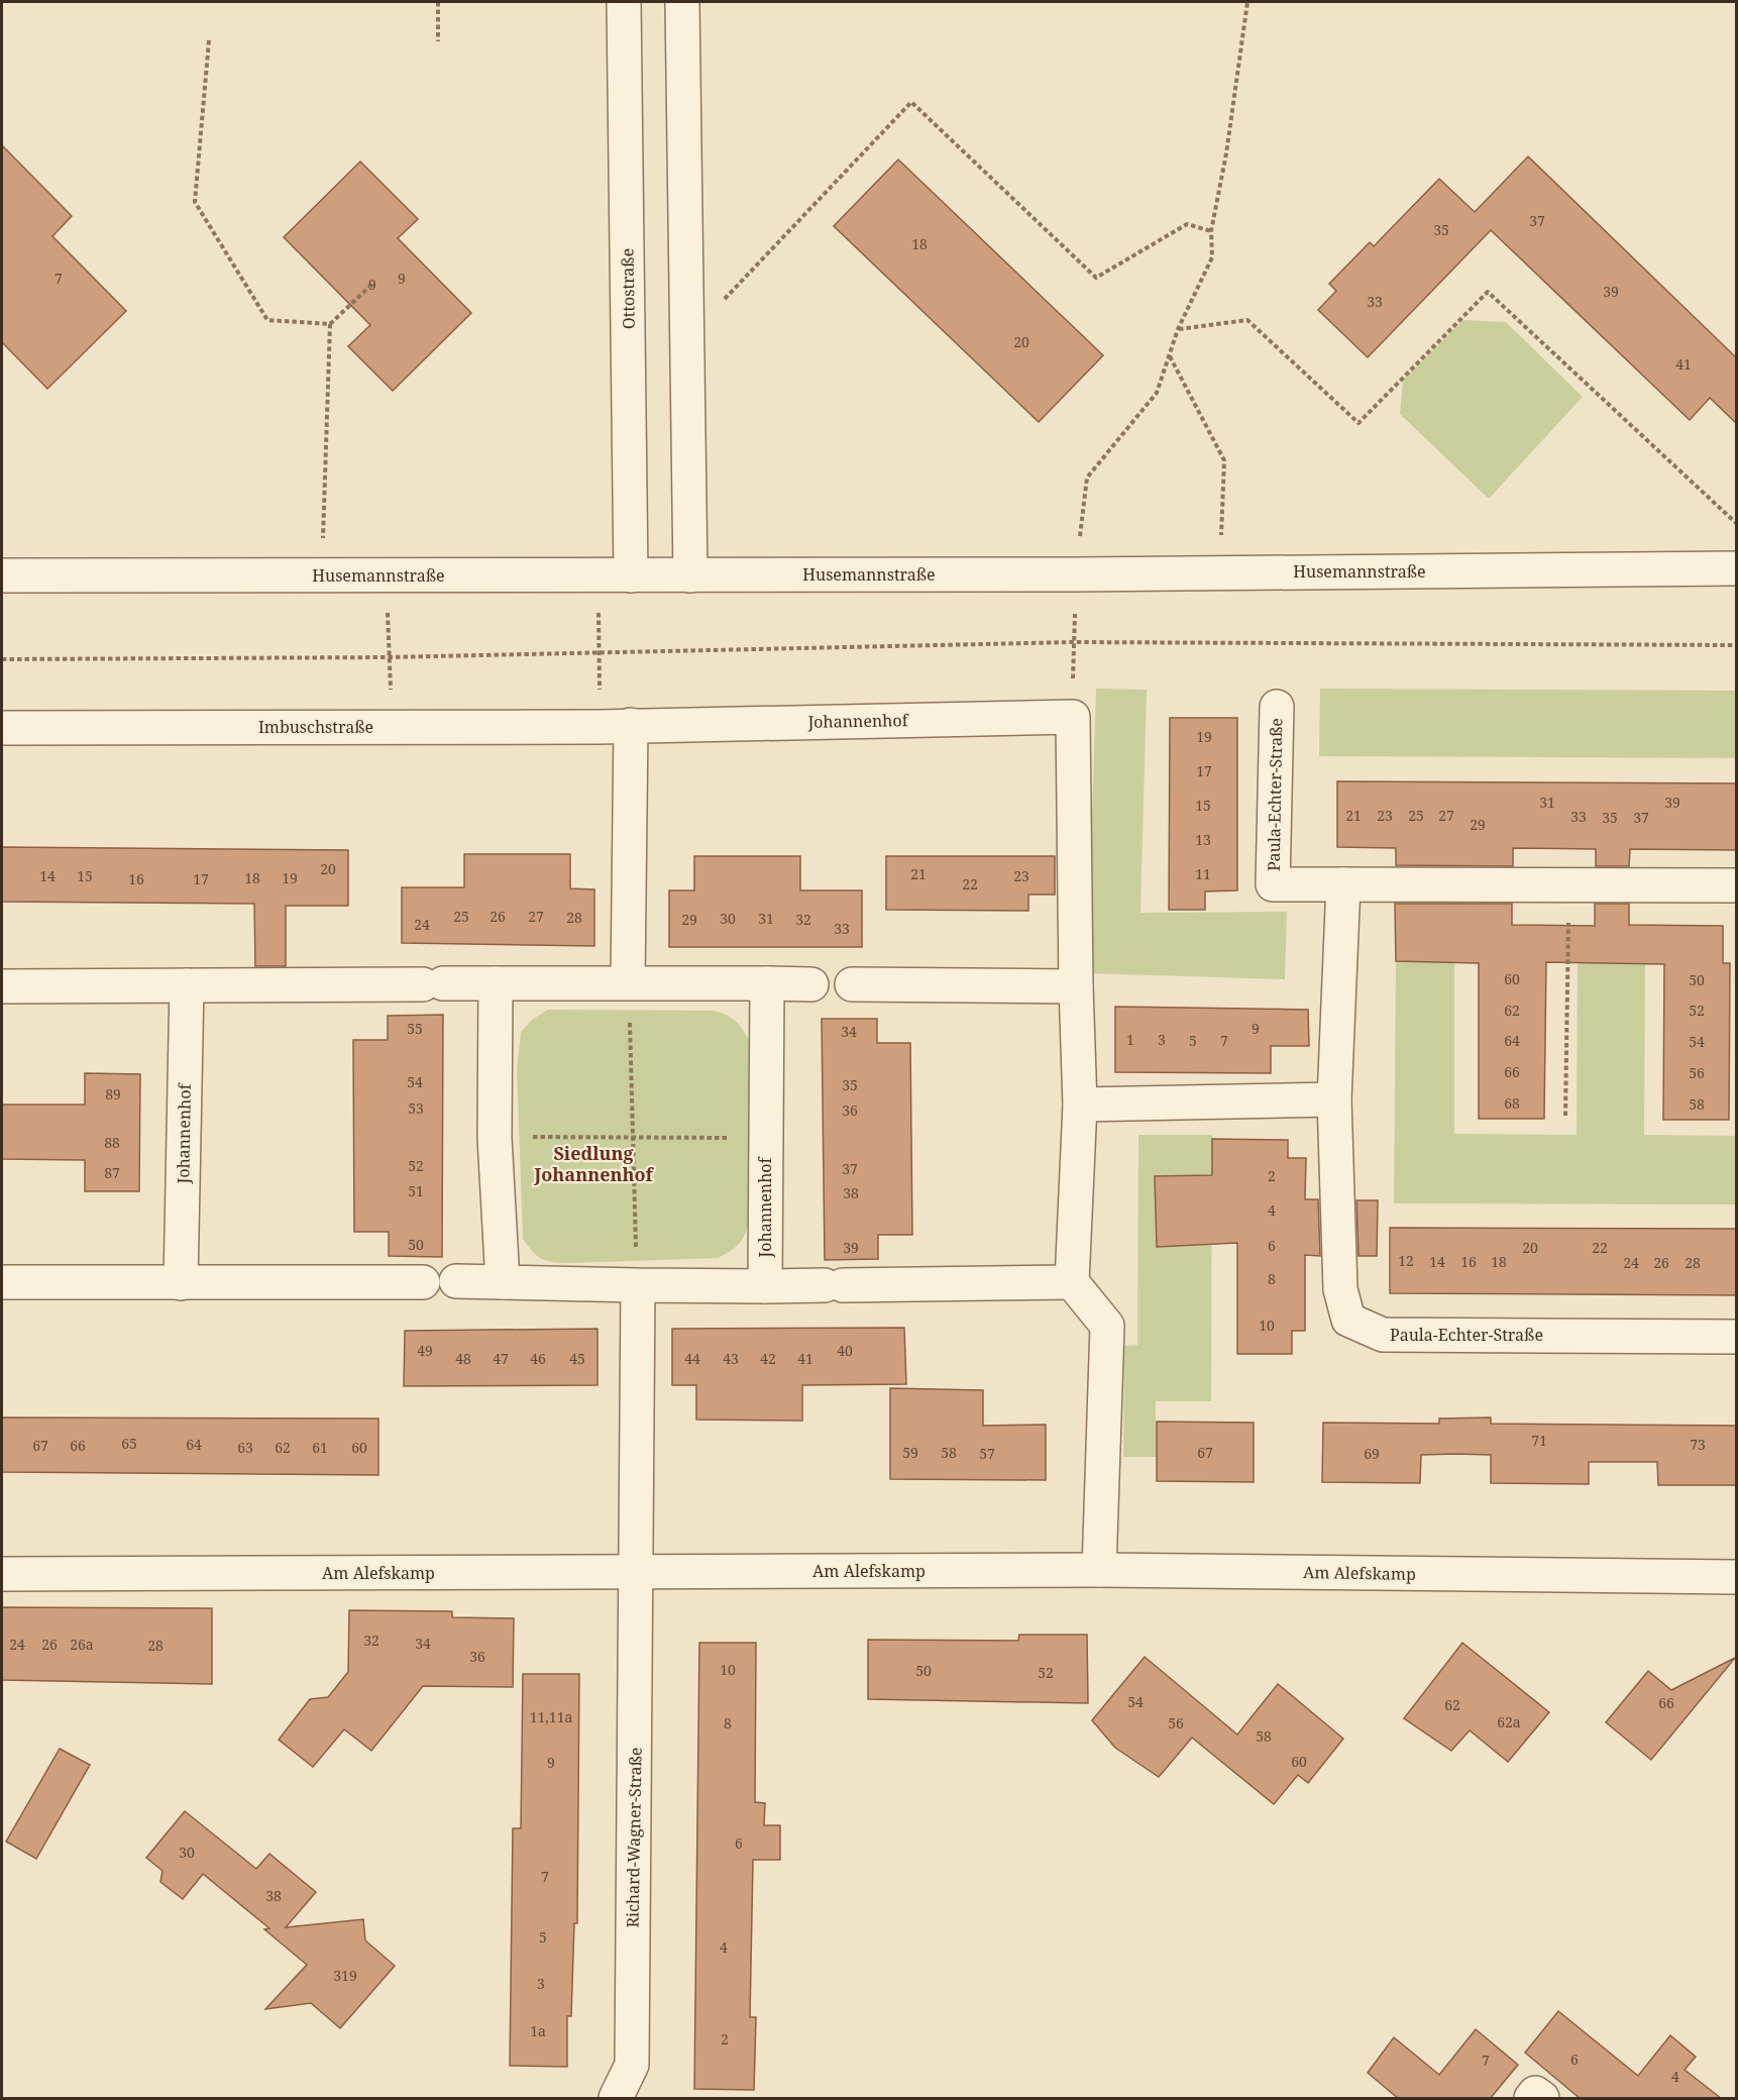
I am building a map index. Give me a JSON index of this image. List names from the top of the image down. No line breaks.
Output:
{"streets":{"street":["Ottostraße","Husemannstraße","Johannenhof","Imbuschstraße","Paula-Echter-Straße","Am Alefskamp","Richard-Wagner-Straße"]},"crossings":[["Ottostraße","Husemannstraße"],["Johannenhof","Imbuschstraße"],["Am Alefskamp","Richard-Wagner-Straße"]],"districts":["Siedlung Johannenhof"],"house_numbers":["37","35","18","7","9","9","39","33","20","41","19","17","31","39","15","21","23","25","27","33","35","37","29","13","20","21","11","14","15","23","18","19","16","17","22","25","26","27","28","30","31","29","32","24","33","60","50","62","52","55","9","34","1","3","5","7","64","54","66","56","54","35","89","68","58","53","36","88","52","37","87","2","51","38","4","50","6","39","20","22","12","14","16","18","24","26","28","8","10","49","40","48","47","46","45","44","43","42","41","71","65","64","73","67","66","63","62","61","60","59","58","67","57","69","32","34","24","26","26a","28","36","10","50","52","54","66","62","11,11a","62a","8","56","58","60","9","6","30","7","38","5","4","319","3","1a","2","6","7","4"]}
